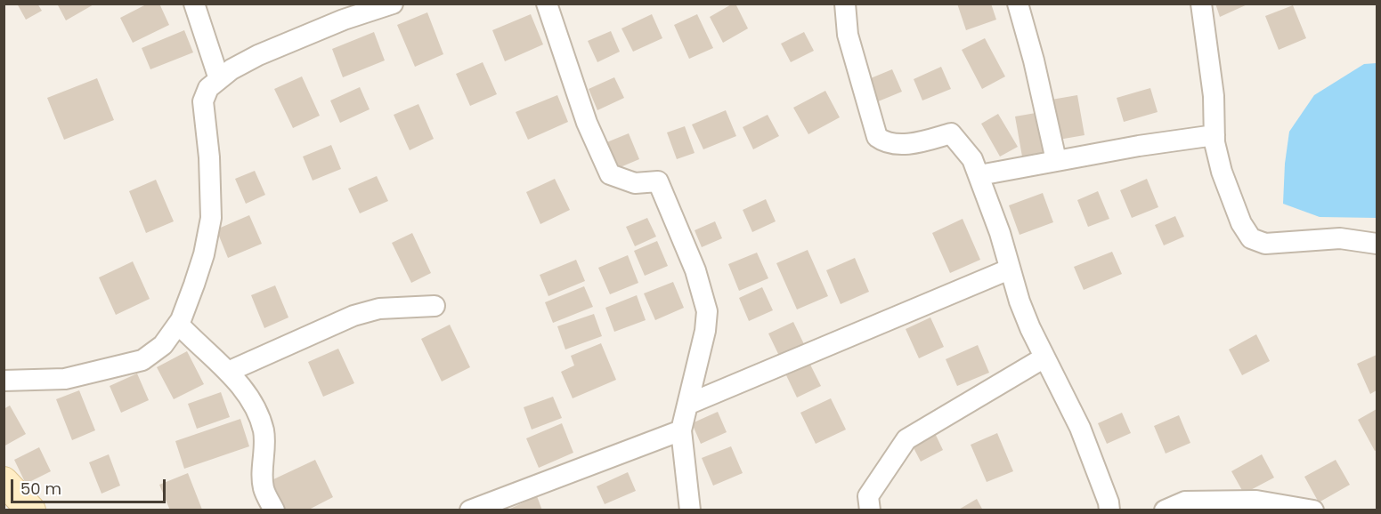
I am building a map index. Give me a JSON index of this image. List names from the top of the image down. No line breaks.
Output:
{"scale_bar":"50 m"}
